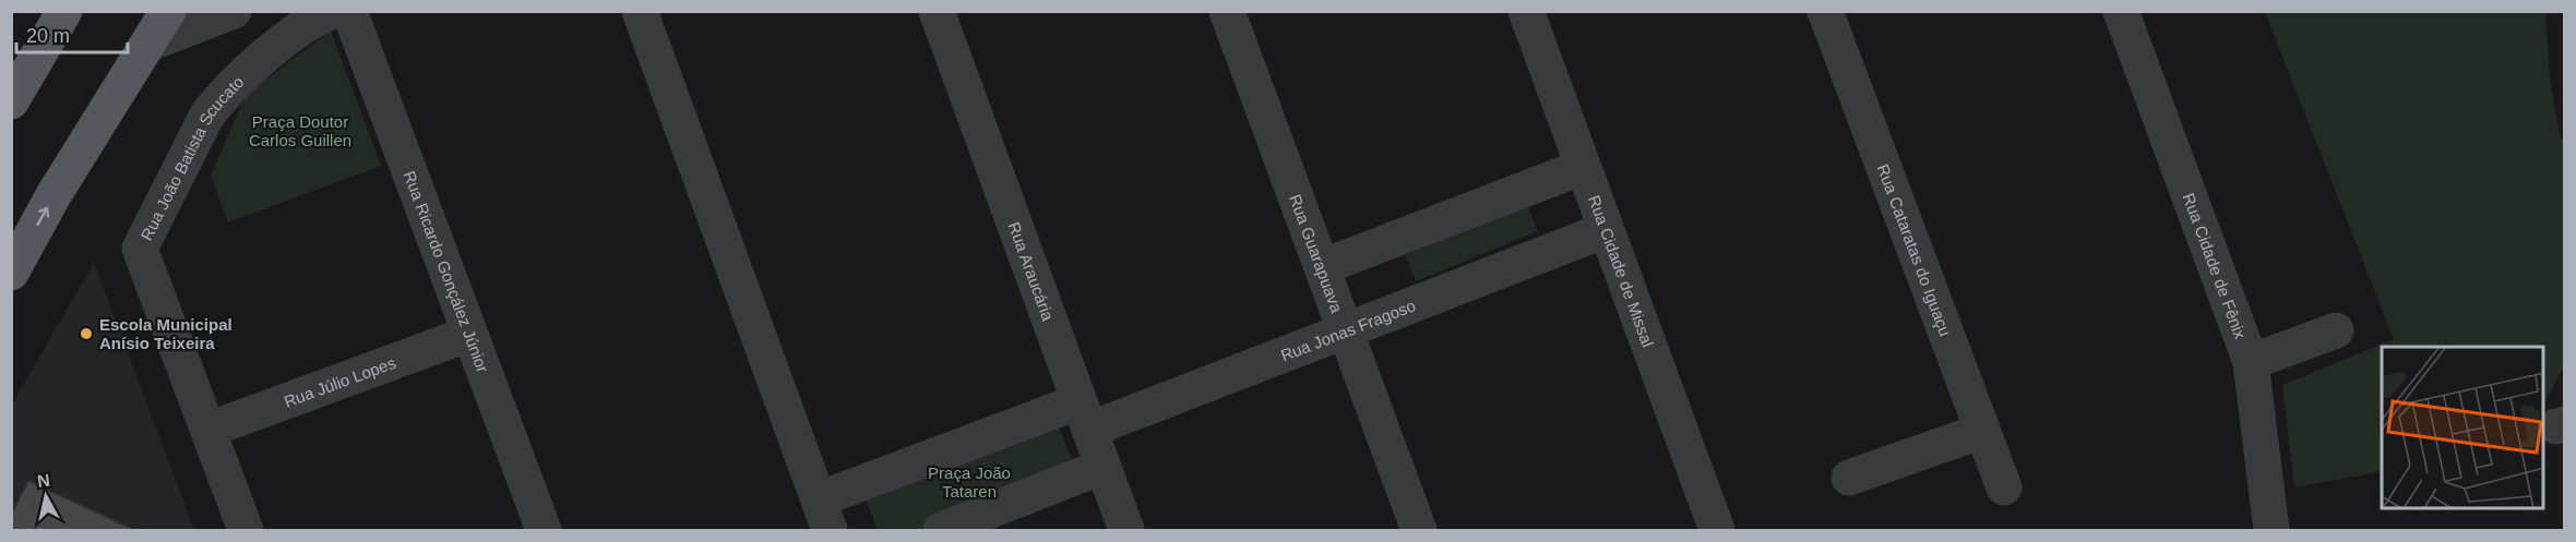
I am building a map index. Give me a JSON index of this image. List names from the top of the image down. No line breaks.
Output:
{"streets":{"street":["Rua João Batista Scucato","Rua Cataratas do Iguaçu","Rua Guarapuava","Rua Cidade de Fênix","Rua Ricardo Gonçález Júnior","Rua Araucária","Rua Cidade de Missal","Rua Jonas Fragoso","Rua Júlio Lopes"]},"crossings":[["Rua João Batista Scucato","Rua Júlio Lopes"],["Rua Guarapuava","Rua Jonas Fragoso"],["Rua Ricardo Gonçález Júnior","Rua Júlio Lopes"],["Rua Araucária","Rua Jonas Fragoso"],["Rua Cidade de Missal","Rua Jonas Fragoso"]],"parks":["Praça Doutor Carlos Guillen","Praça João Tataren"],"places":["Escola Municipal Anísio Teixeira"],"scale_bar":"20 m","north":"top"}
